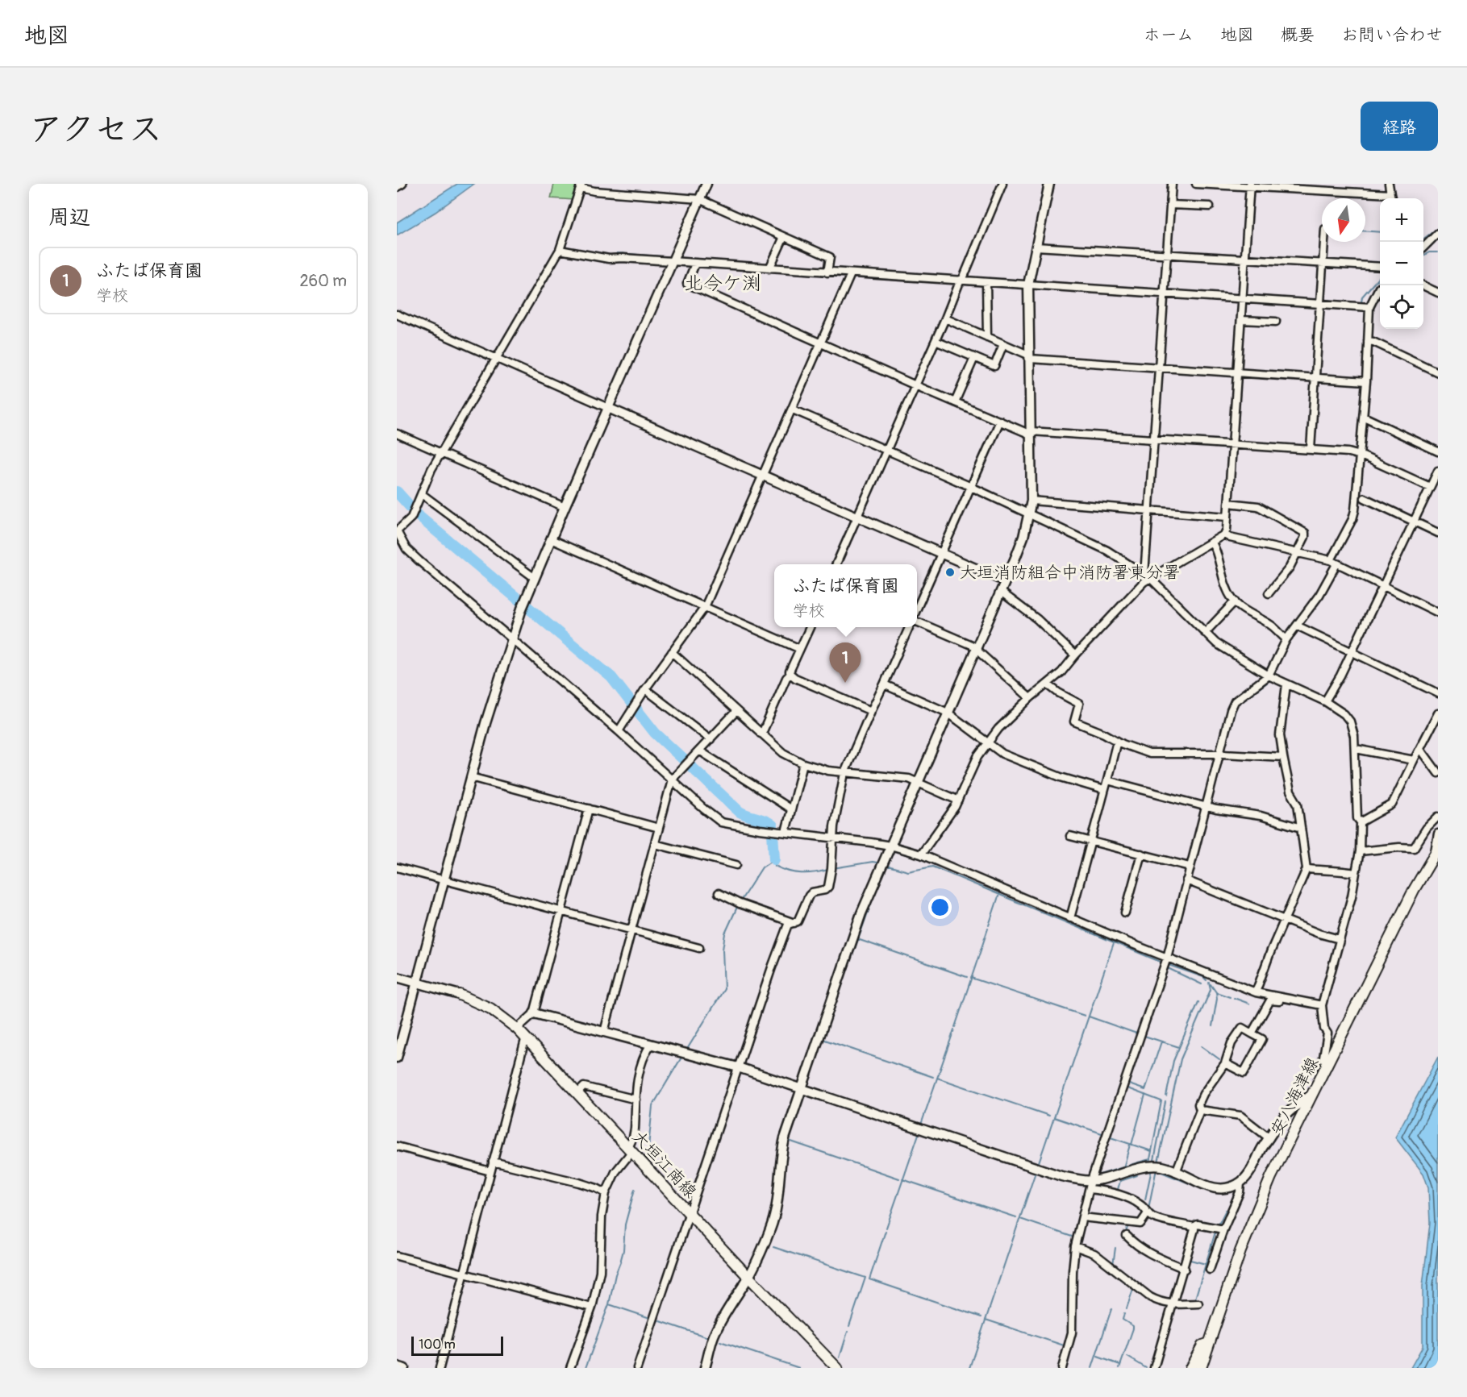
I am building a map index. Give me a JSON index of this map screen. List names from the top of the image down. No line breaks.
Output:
{"streets":{"main road":["安八海津線","大垣江南線"]},"districts":["北今ケ渕"],"places":["大垣消防組合中消防署東分署"],"scale_bar":"100 m","north":"bottom","page":{"header":"地図","nav":["ホーム","地図","概要","お問い合わせ"],"title":"アクセス","buttons":"経路","heading":"周辺","map_buttons":["+","−"],"list":[{"mark":"1","name":"ふたば保育園","note":"学校","value":"260 m"}],"popup":["ふたば保育園","学校"],"pins":"1","scale":"100 m"}}
